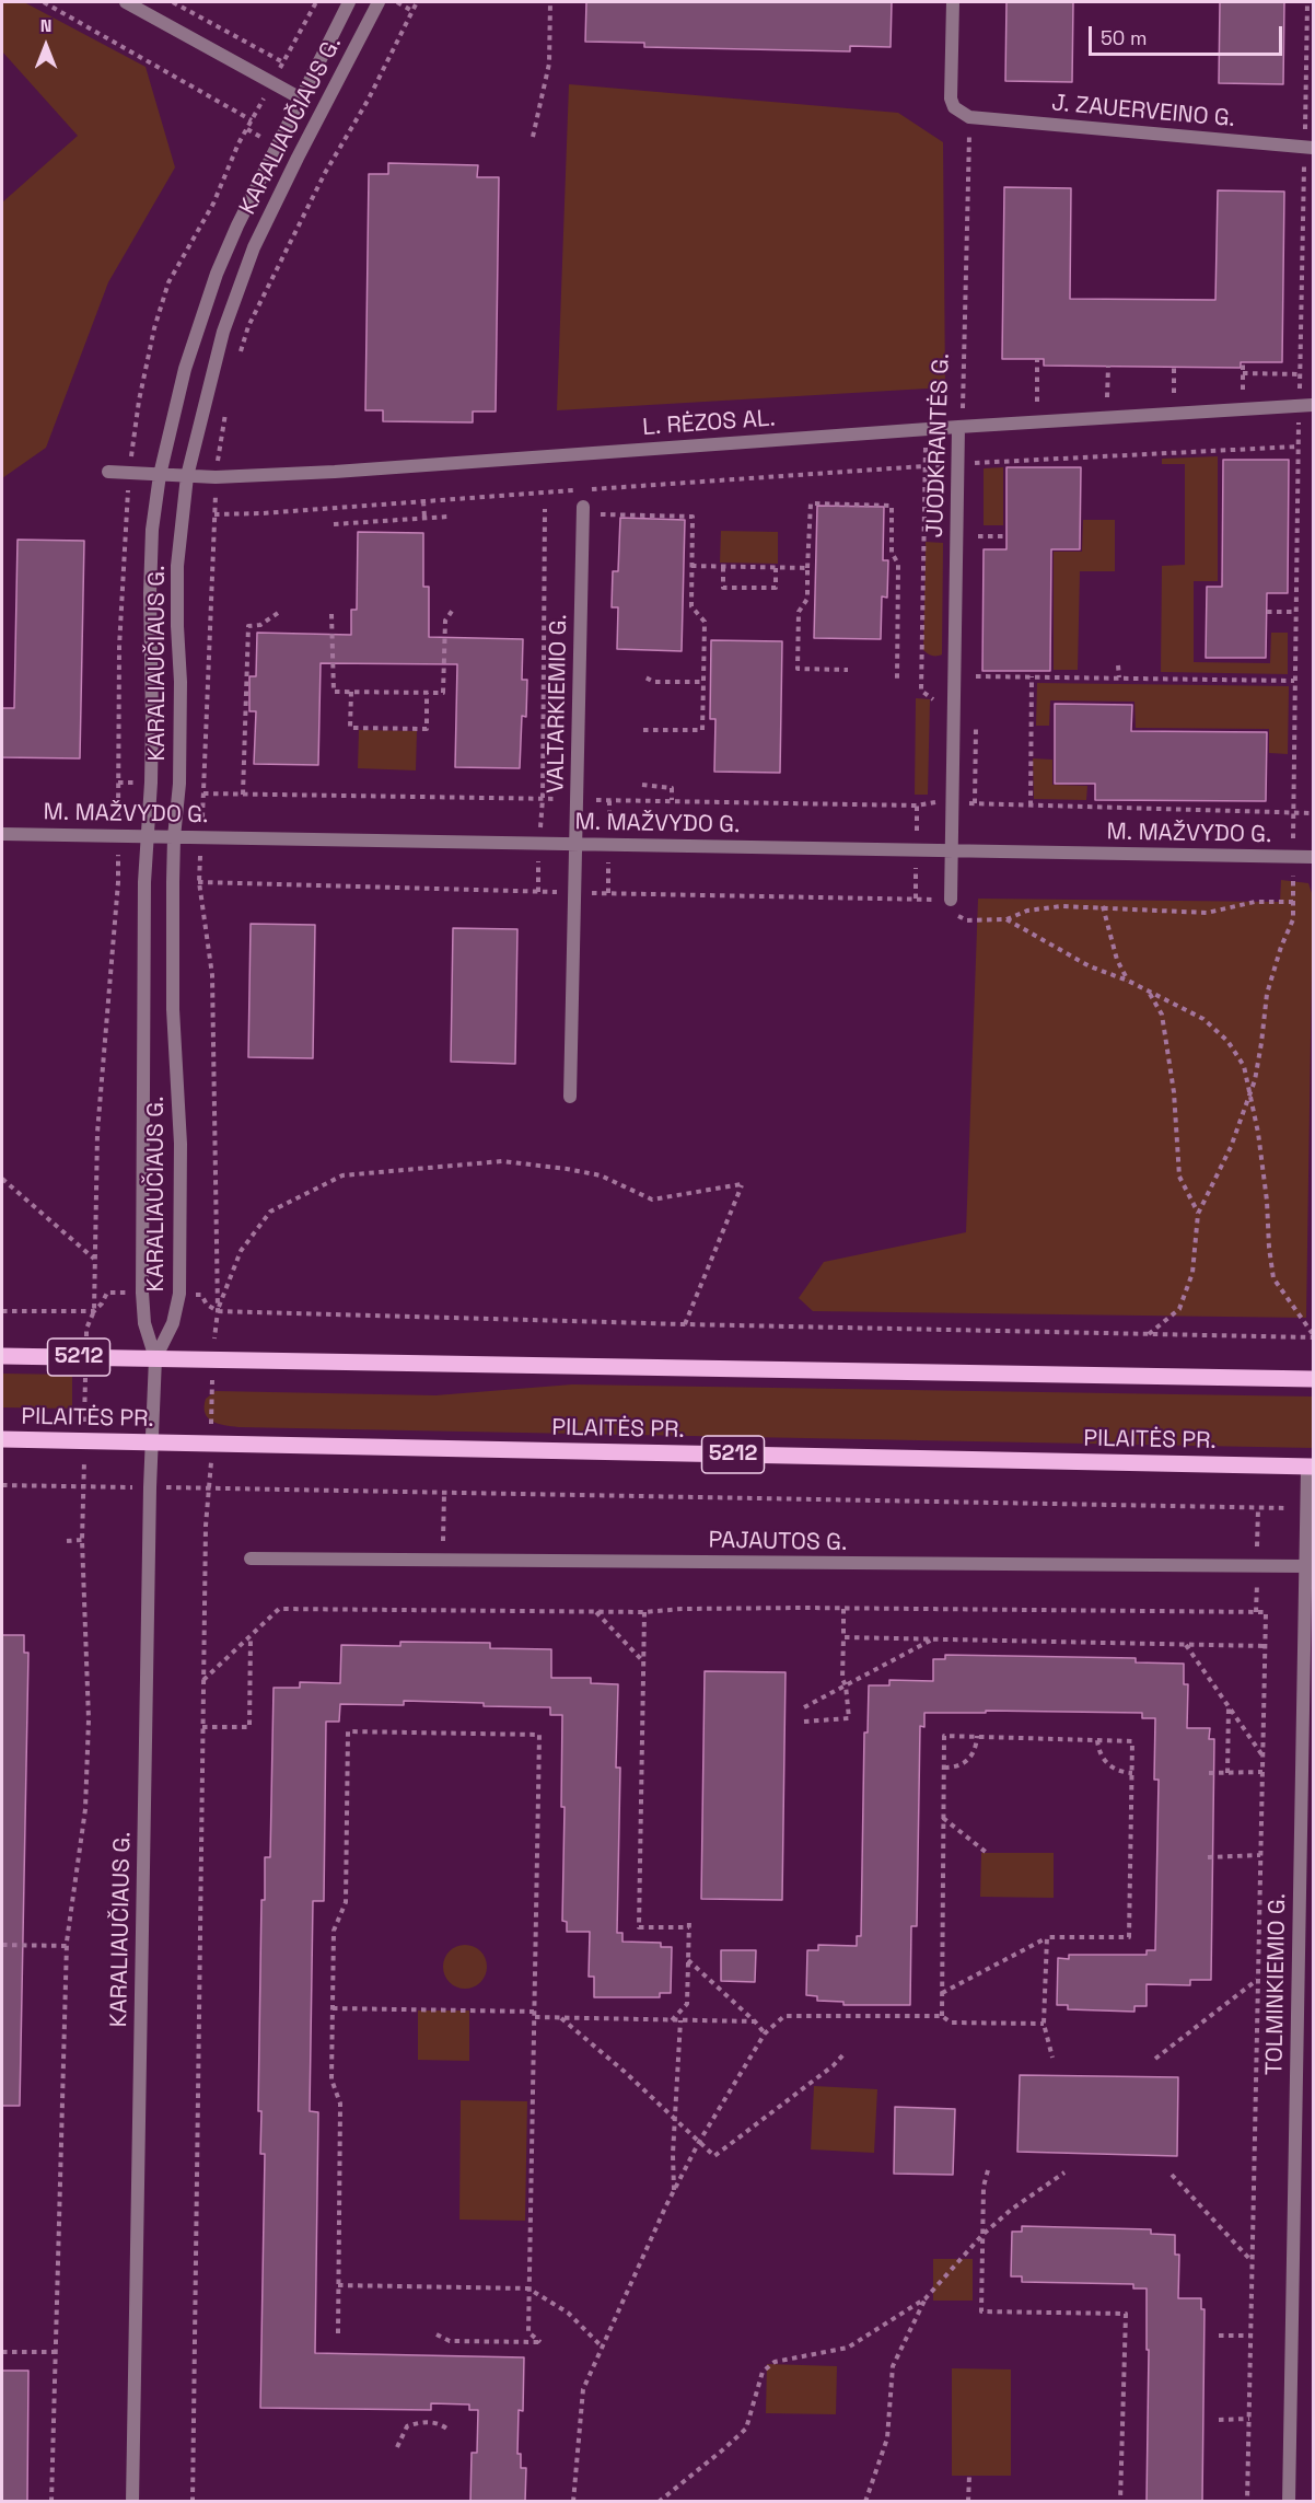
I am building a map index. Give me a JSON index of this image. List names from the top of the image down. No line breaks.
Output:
{"streets":{"main road":["5212","PILAITĖS PR."],"street":["J. ZAUERVEINO G.","KARALIAUČIAUS G.","L. RĖZOS AL.","JUODKRANTĖS G.","VALTARKIEMIO G.","M. MAŽVYDO G.","PAJAUTOS G.","TOLMINKIEMIO G."]},"crossings":[["J. ZAUERVEINO G.","JUODKRANTĖS G."],["KARALIAUČIAUS G.","L. RĖZOS AL."],["KARALIAUČIAUS G.","M. MAŽVYDO G."],["KARALIAUČIAUS G.","5212"],["KARALIAUČIAUS G.","PILAITĖS PR."],["L. RĖZOS AL.","JUODKRANTĖS G."],["JUODKRANTĖS G.","M. MAŽVYDO G."],["VALTARKIEMIO G.","M. MAŽVYDO G."],["PILAITĖS PR.","TOLMINKIEMIO G."],["PAJAUTOS G.","TOLMINKIEMIO G."]],"scale_bar":"50 m","north":"top"}
